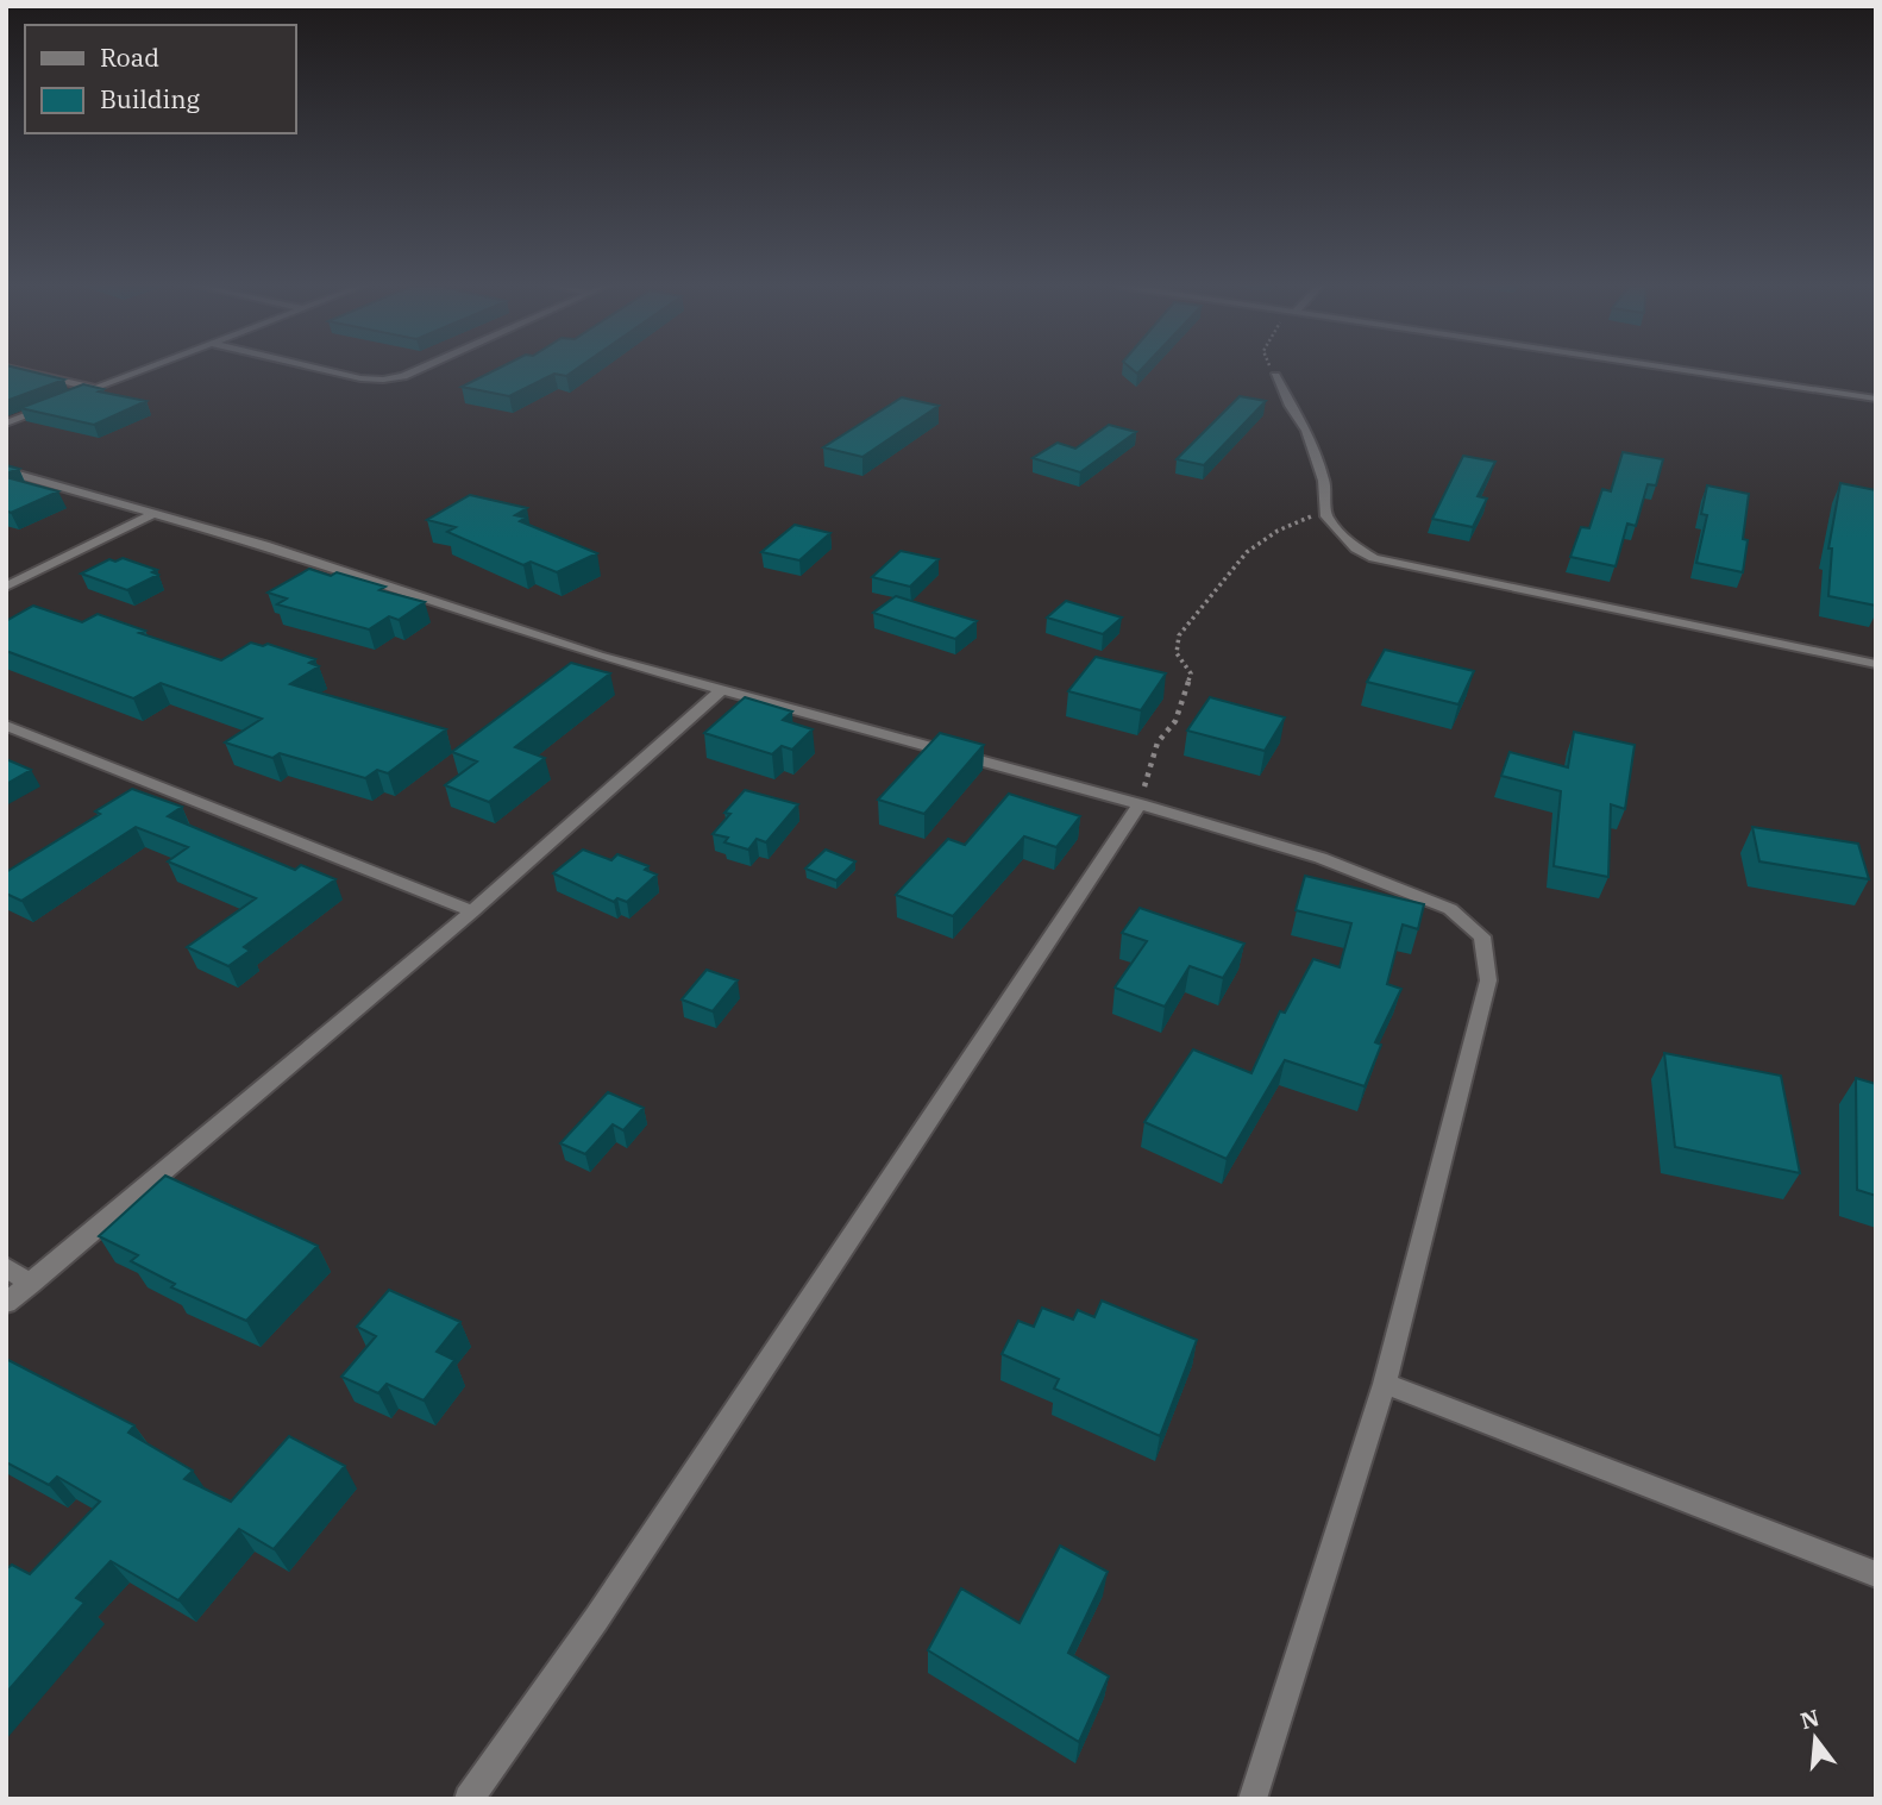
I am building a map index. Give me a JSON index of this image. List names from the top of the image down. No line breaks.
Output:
{"legend":["Road","Building"],"north":"top"}
